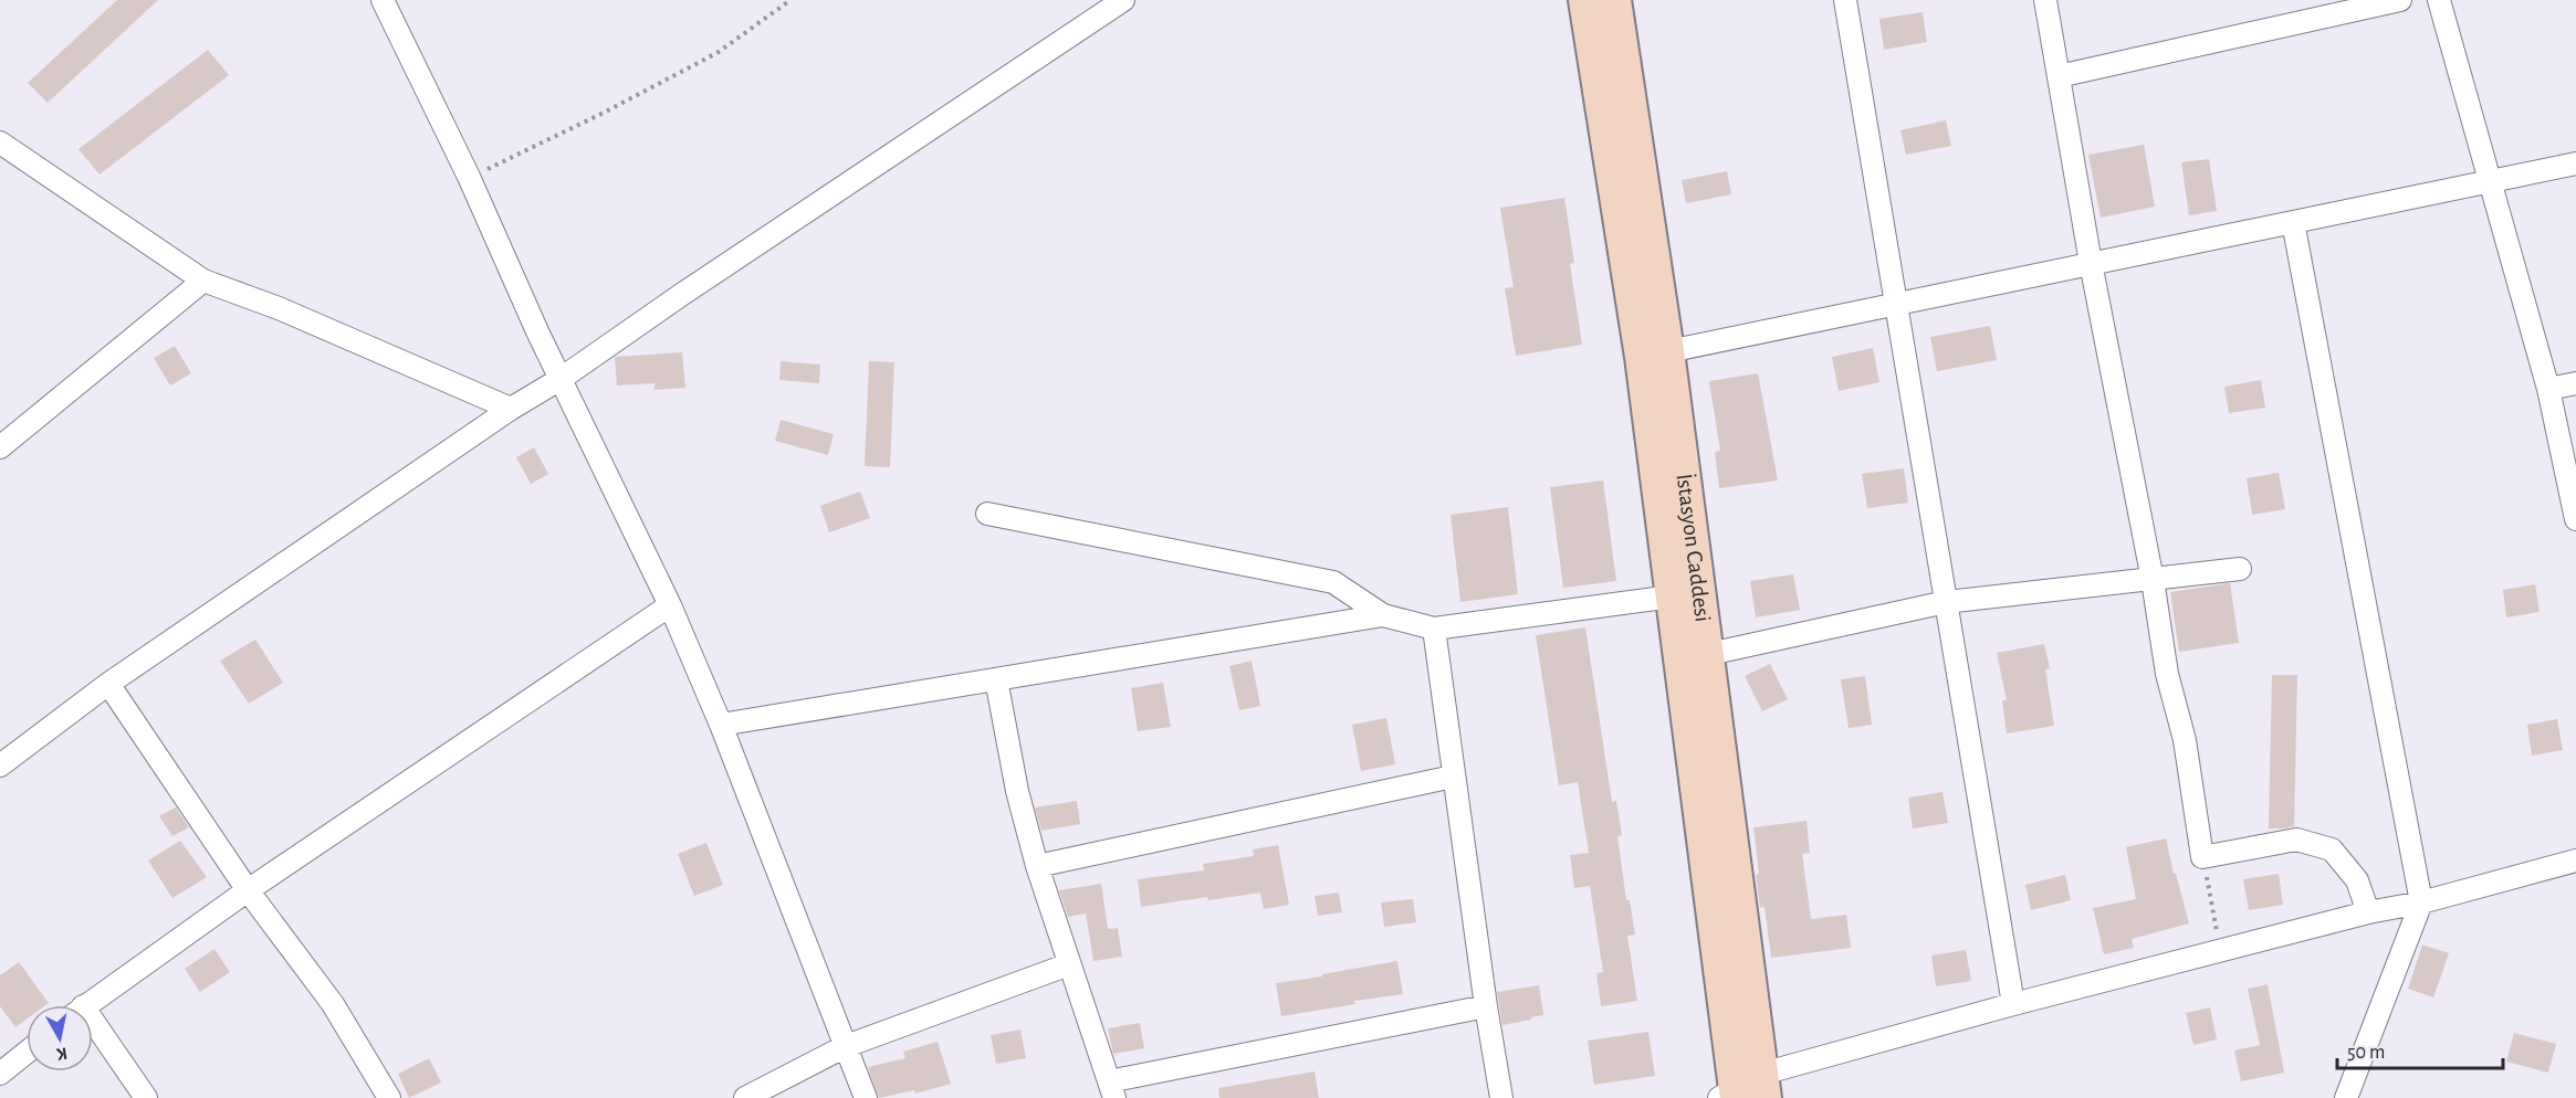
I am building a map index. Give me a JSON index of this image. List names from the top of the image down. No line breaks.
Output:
{"streets":{"main road":["İstasyon Caddesi"]},"scale_bar":"50 m","north":"bottom"}
